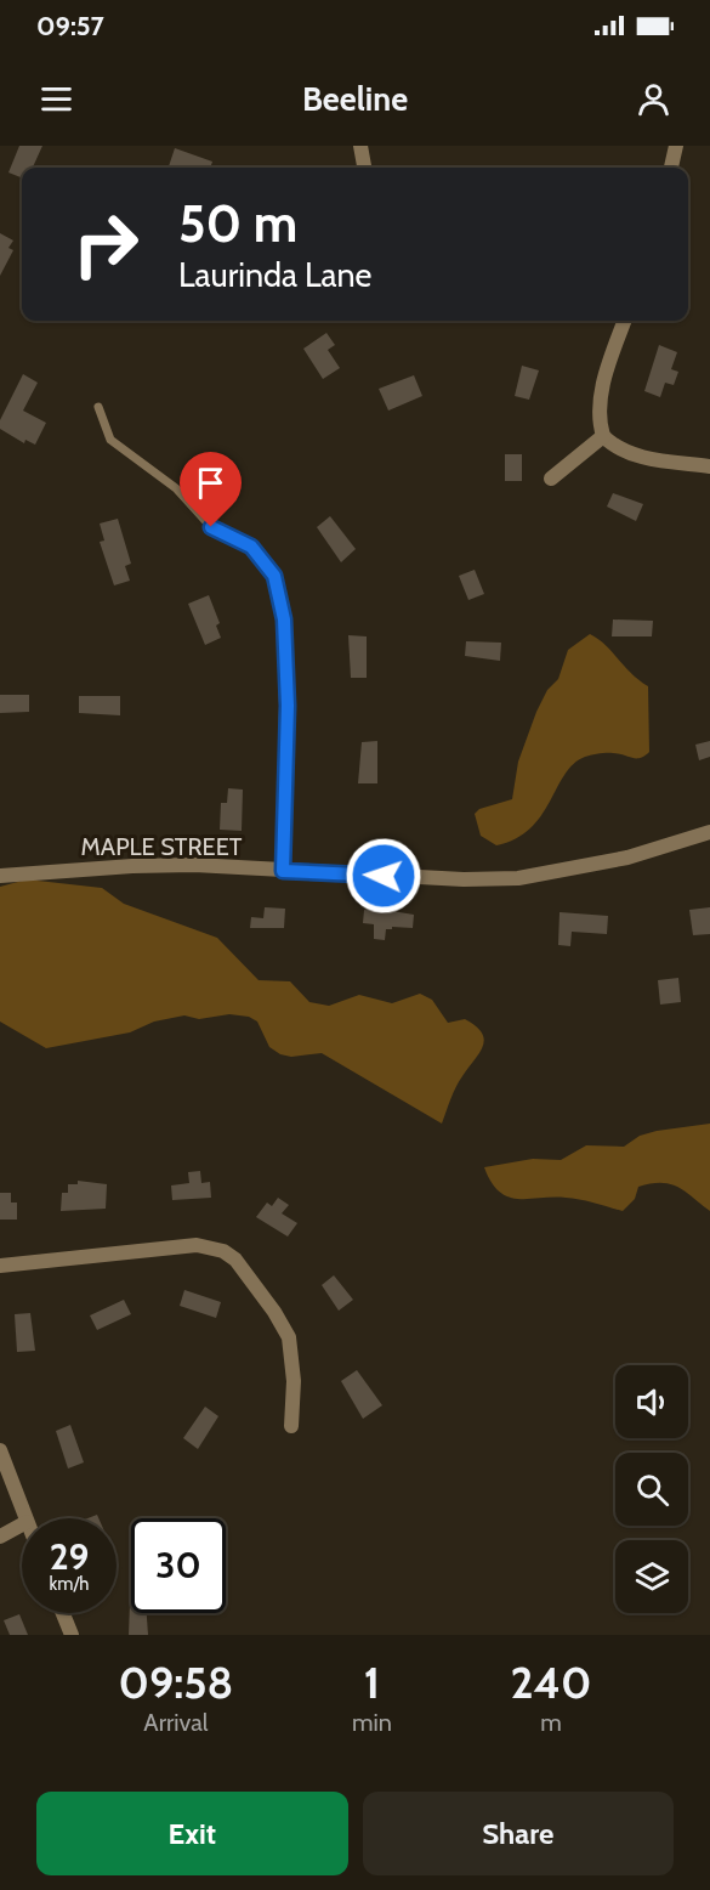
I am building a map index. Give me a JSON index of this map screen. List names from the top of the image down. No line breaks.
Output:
{"streets":{"street":["MAPLE STREET"]},"page":{"status":"09:57","header":"Beeline","turn":["50 m","Laurinda Lane"],"speed":"29 km/h","limit":"30","eta":["09:58","Arrival","1","min","240","m"],"buttons":["Exit","Share"]}}
